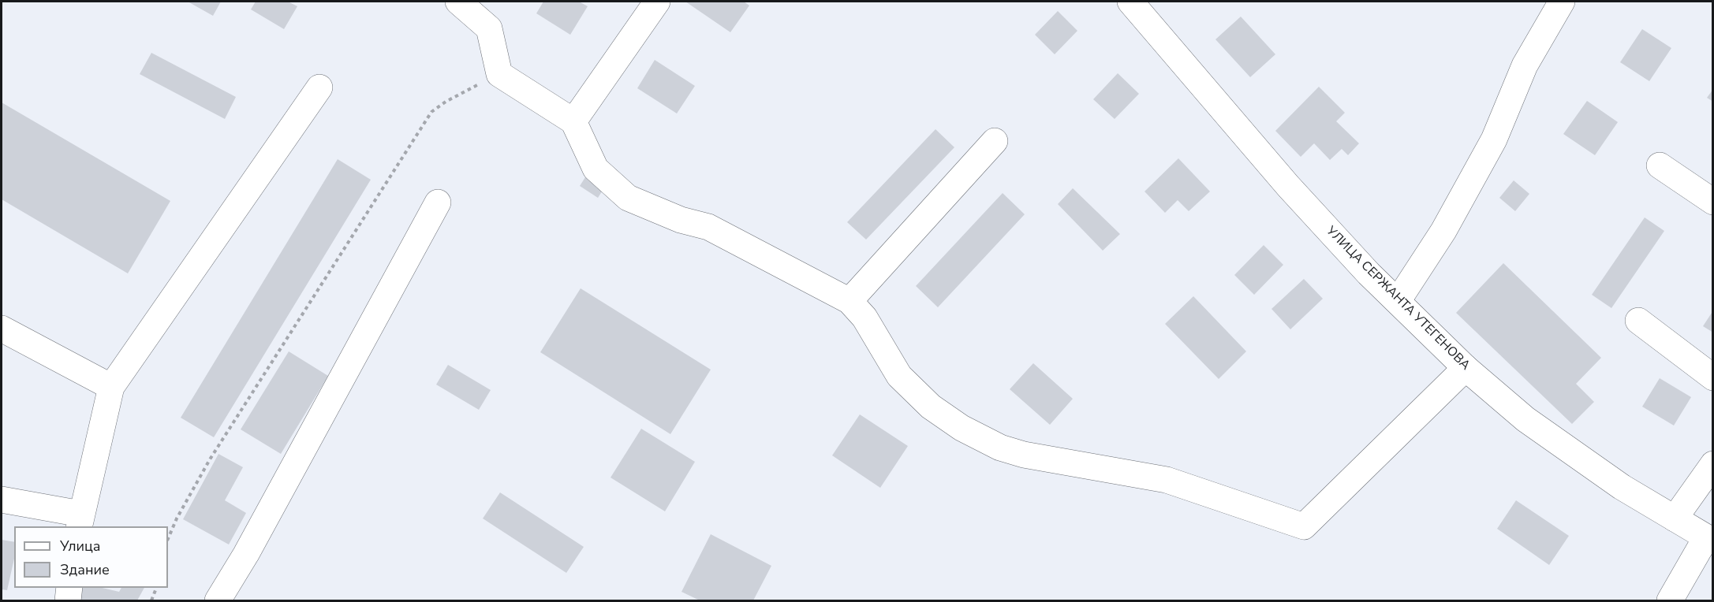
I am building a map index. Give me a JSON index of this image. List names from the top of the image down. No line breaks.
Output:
{"streets":{"street":["УЛИЦА СЕРЖАНТА УТЕГЕНОВА"]},"legend":["Улица","Здание"]}
